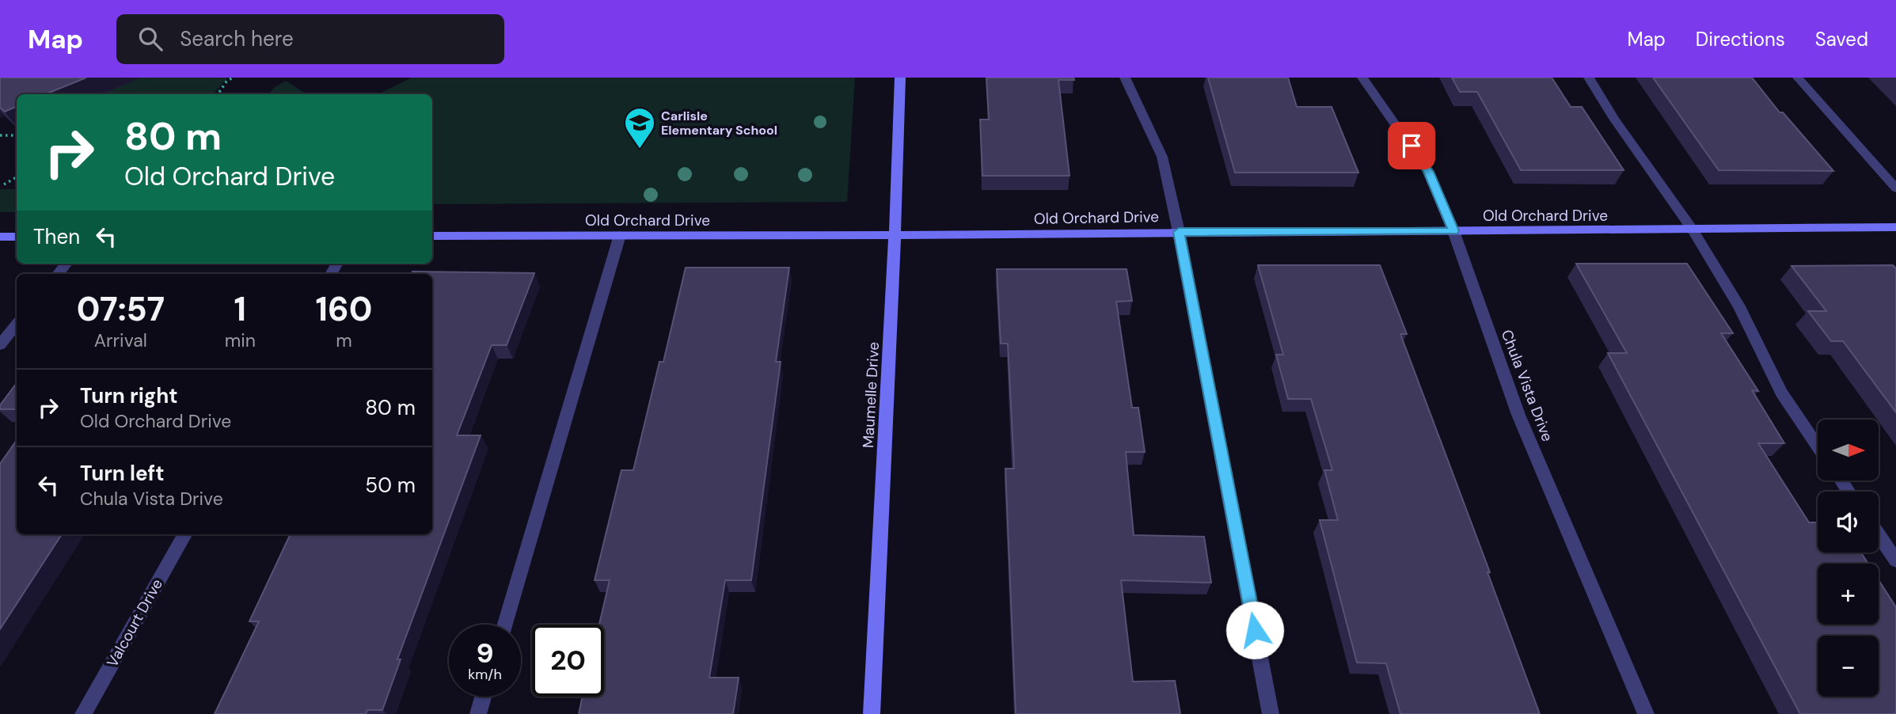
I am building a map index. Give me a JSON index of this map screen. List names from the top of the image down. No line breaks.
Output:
{"streets":{"street":["Old Orchard Drive","Chula Vista Drive","Maumelle Drive","Valcourt Drive"]},"crossings":[["Old Orchard Drive","Chula Vista Drive"],["Old Orchard Drive","Maumelle Drive"]],"places":{"school or university":["Carlisle Elementary School"]},"north":"right","page":{"header":"Map","search":"Search here","nav":["Map","Directions","Saved"],"turn":["80 m","Old Orchard Drive"],"then":"Then","eta":["07:57","Arrival","1","min","160","m"],"list":[{"name":"Turn right","note":"Old Orchard Drive","value":"80 m"},{"name":"Turn left","note":"Chula Vista Drive","value":"50 m"}],"map_buttons":["+","−"],"speed":"9 km/h","limit":"20"}}
